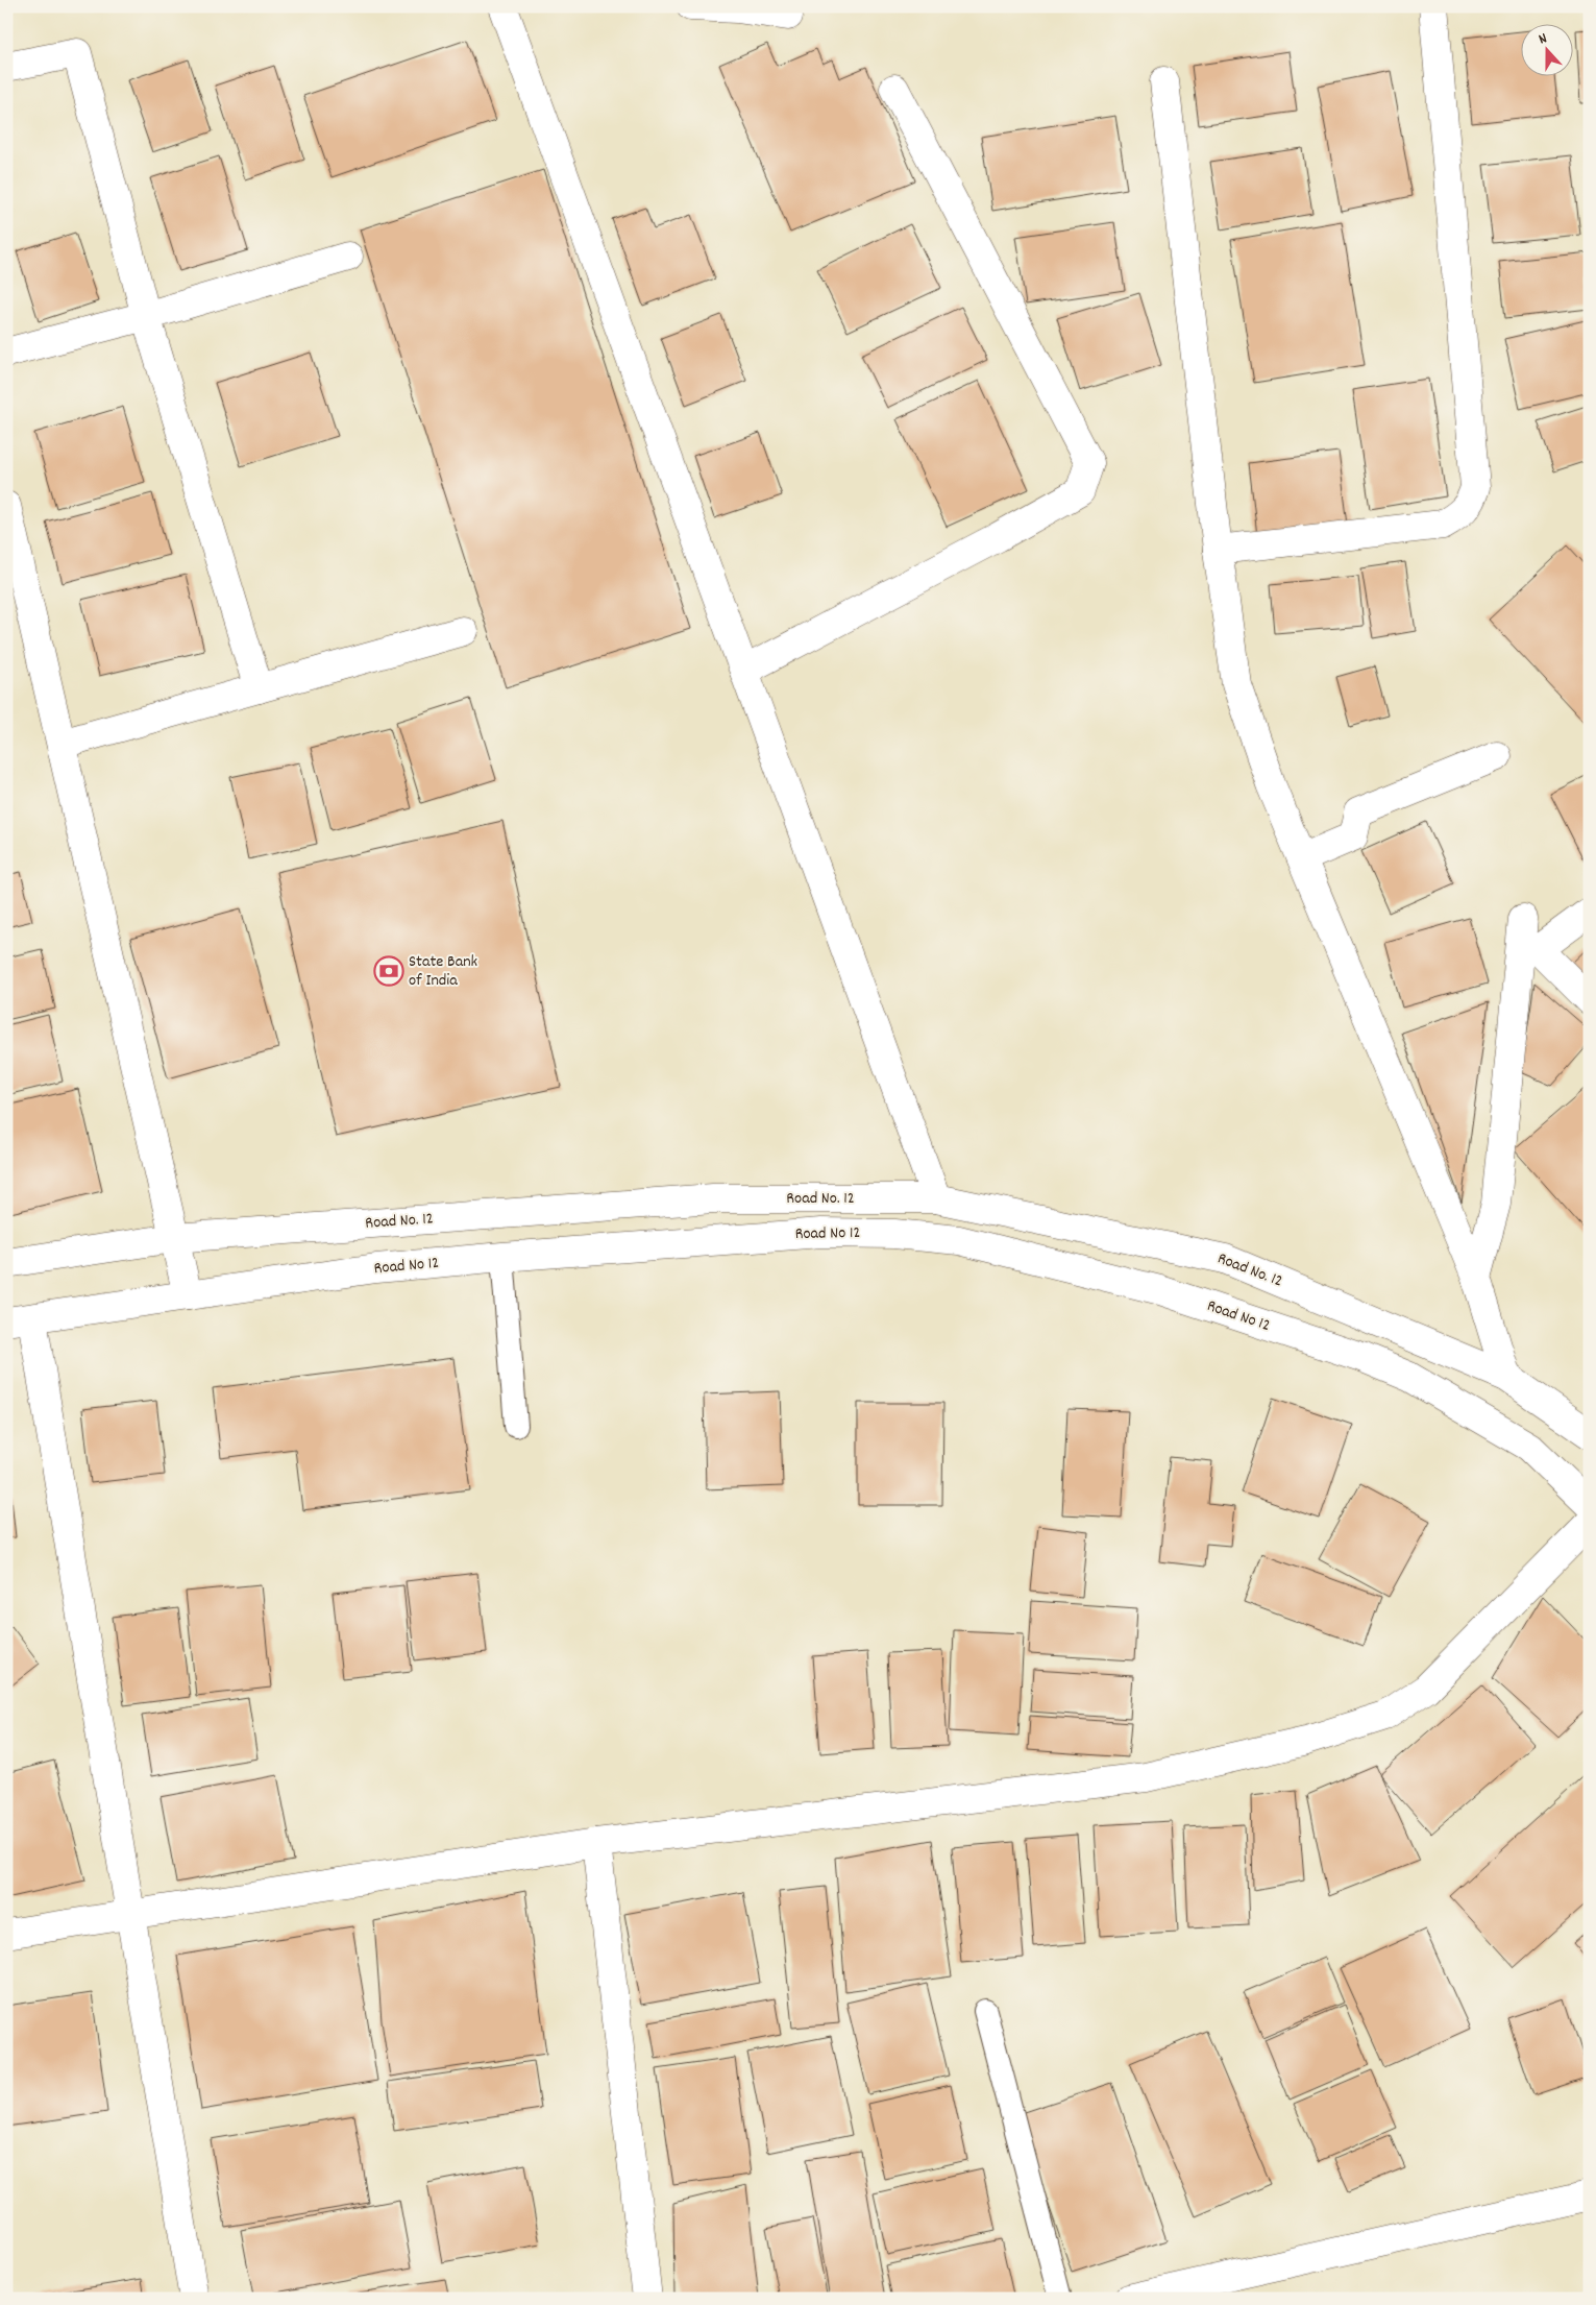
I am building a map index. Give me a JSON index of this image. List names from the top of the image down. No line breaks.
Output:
{"streets":{"street":["Road No. 12","Road No 12"]},"places":{"bank":["State Bank of India"]},"north":"top"}
